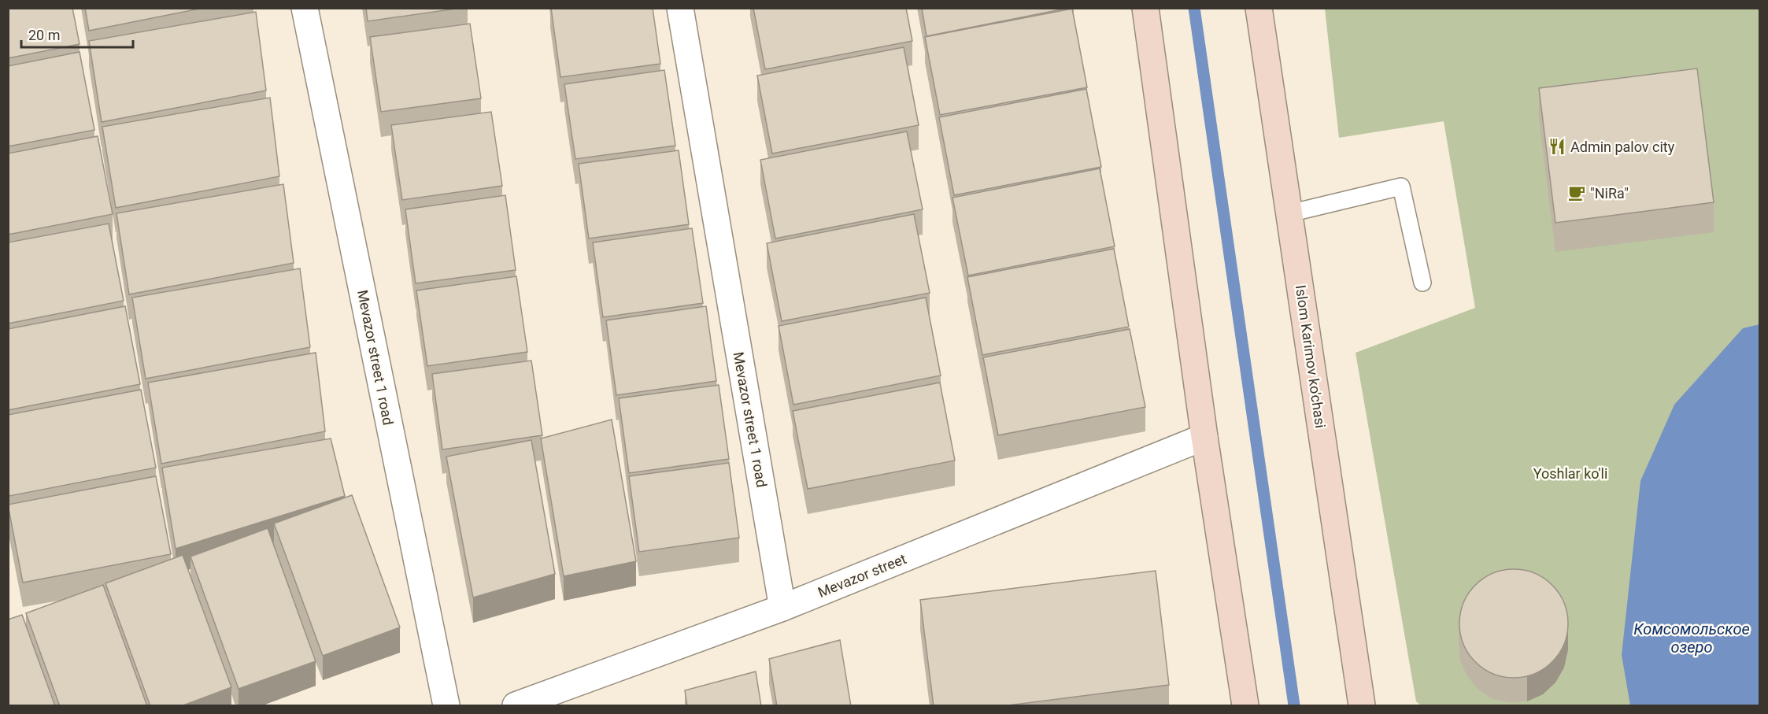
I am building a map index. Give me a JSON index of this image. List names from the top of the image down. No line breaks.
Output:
{"streets":{"main road":["Islom Karimov ko'chasi"],"street":["Mevazor street 1 road","Mevazor street"]},"crossings":[["Mevazor street 1 road","Mevazor street"]],"water":["Комсомольское озеро"],"parks":["Yoshlar ko'li"],"places":{"restaurant":["Admin palov city"],"cafe":["\"NiRa\""]},"scale_bar":"20 m"}
